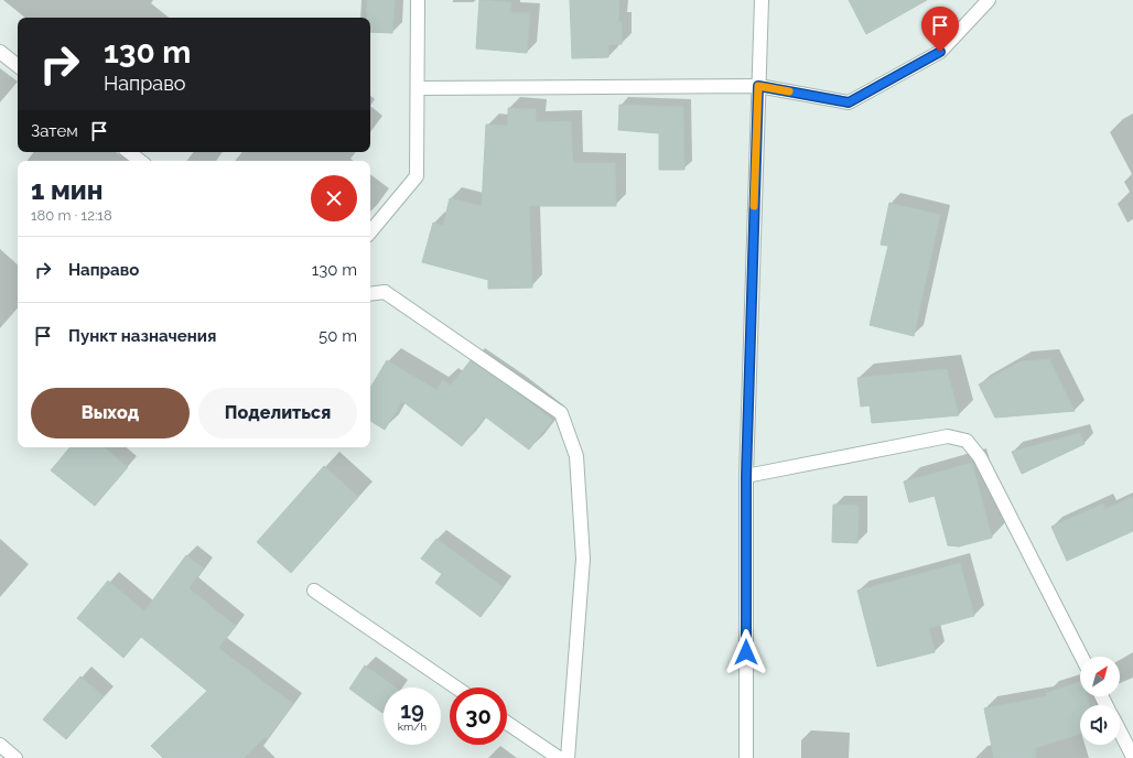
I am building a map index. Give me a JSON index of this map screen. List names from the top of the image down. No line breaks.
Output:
{"north":"top right","page":{"turn":["130 m","Направо"],"then":"Затем","heading":["1 мин","180 m · 12:18"],"list":[{"name":"Направо","value":"130 m"},{"name":"Пункт назначения","value":"50 m"}],"buttons":["Выход","Поделиться"],"speed":"19 km/h","limit":"30"}}
